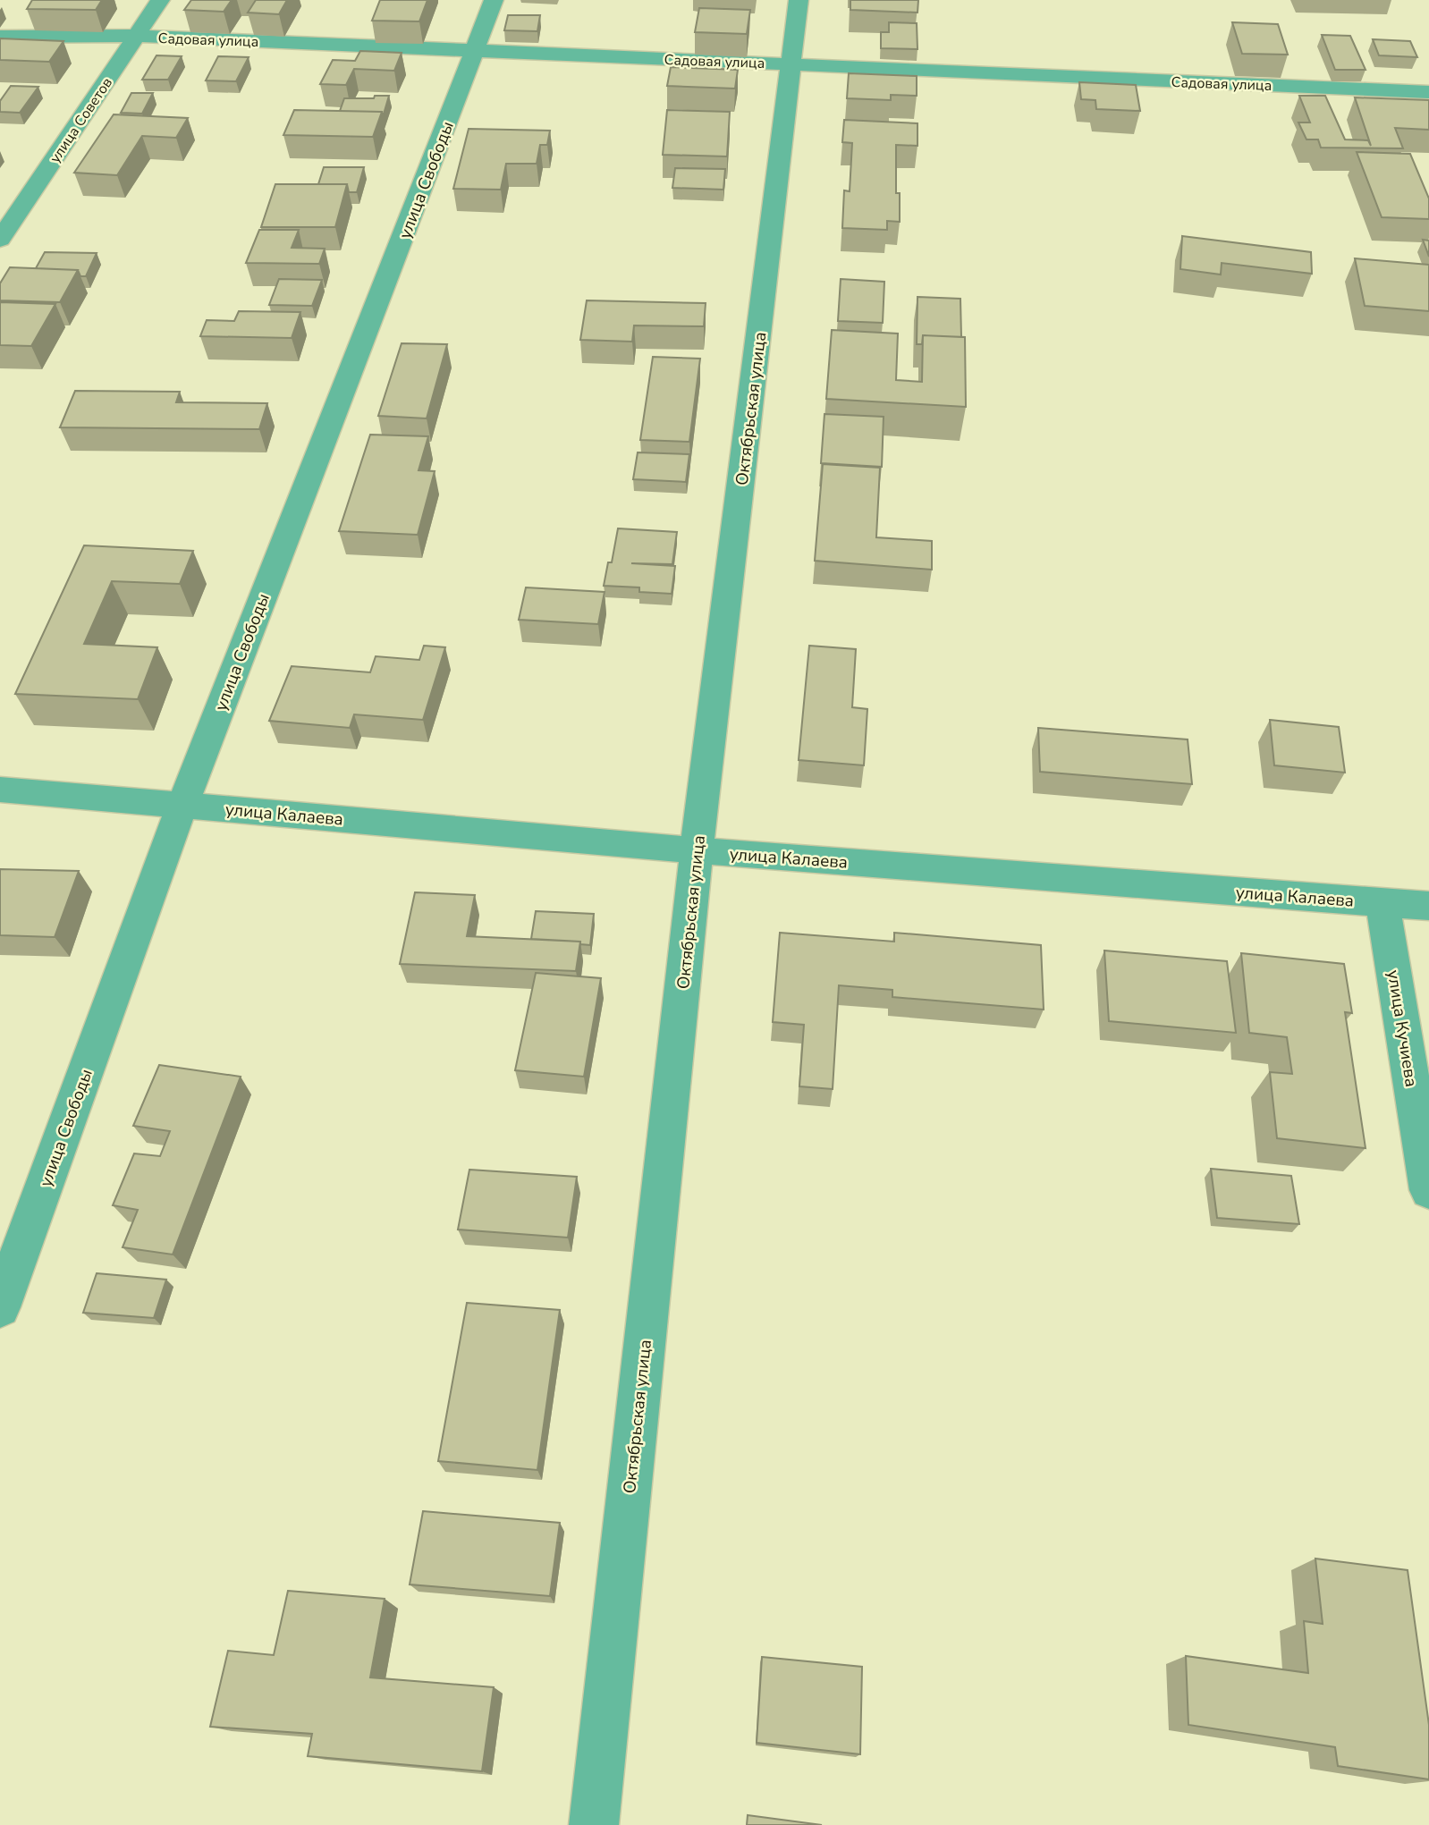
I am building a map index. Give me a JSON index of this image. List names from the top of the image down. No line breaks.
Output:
{"streets":{"street":["Садовая улица","улица Советов","улица Свободы","Октябрьская улица","улица Калаева","улица Кучиева"]},"crossings":[["Садовая улица","улица Советов"],["Садовая улица","улица Свободы"],["Садовая улица","Октябрьская улица"],["улица Свободы","улица Калаева"],["Октябрьская улица","улица Калаева"],["улица Калаева","улица Кучиева"]]}
